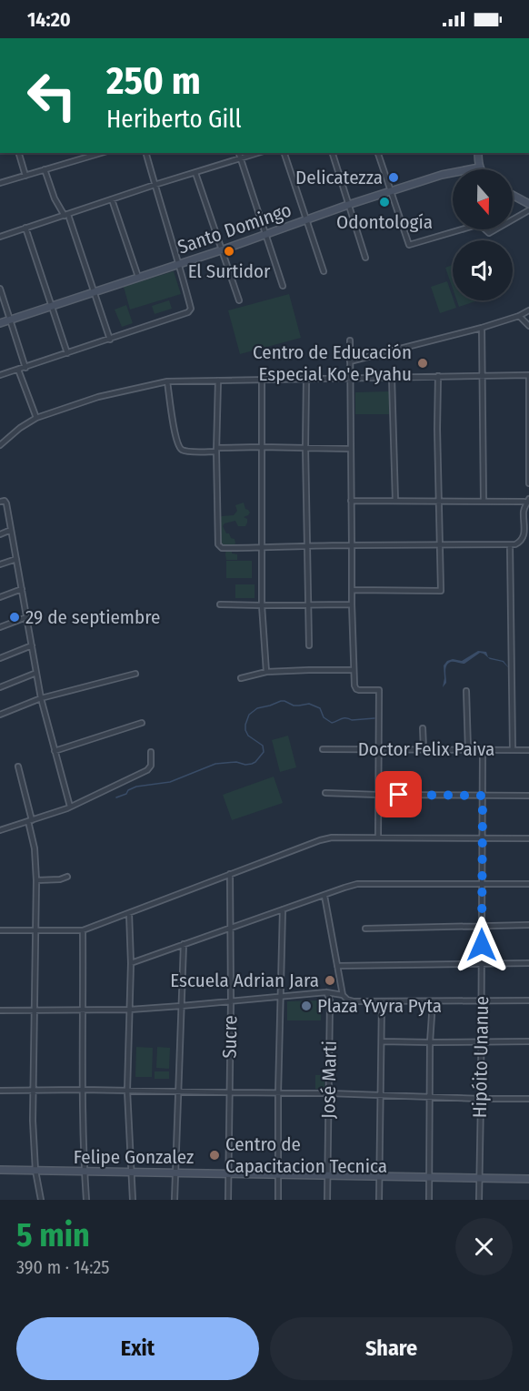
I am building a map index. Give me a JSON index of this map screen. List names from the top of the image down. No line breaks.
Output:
{"streets":{"street":["Santo Domingo","Doctor Felix Paiva","Sucre","Hipóito Unanue","José Marti","Felipe Gonzalez"]},"crossings":[["Doctor Felix Paiva","Hipóito Unanue"],["Sucre","Felipe Gonzalez"],["Hipóito Unanue","Felipe Gonzalez"],["José Marti","Felipe Gonzalez"]],"places":["Delicatezza","Odontología","El Surtidor","Centro de Educación Especial Ko'e Pyahu","29 de septiembre","Escuela Adrian Jara","Plaza Yvyra Pyta","Centro de Capacitacion Tecnica"],"north":"bottom","page":{"status":"14:20","turn":["250 m","Heriberto Gill"],"heading":["5 min","390 m · 14:25"],"buttons":["Exit","Share"]}}
